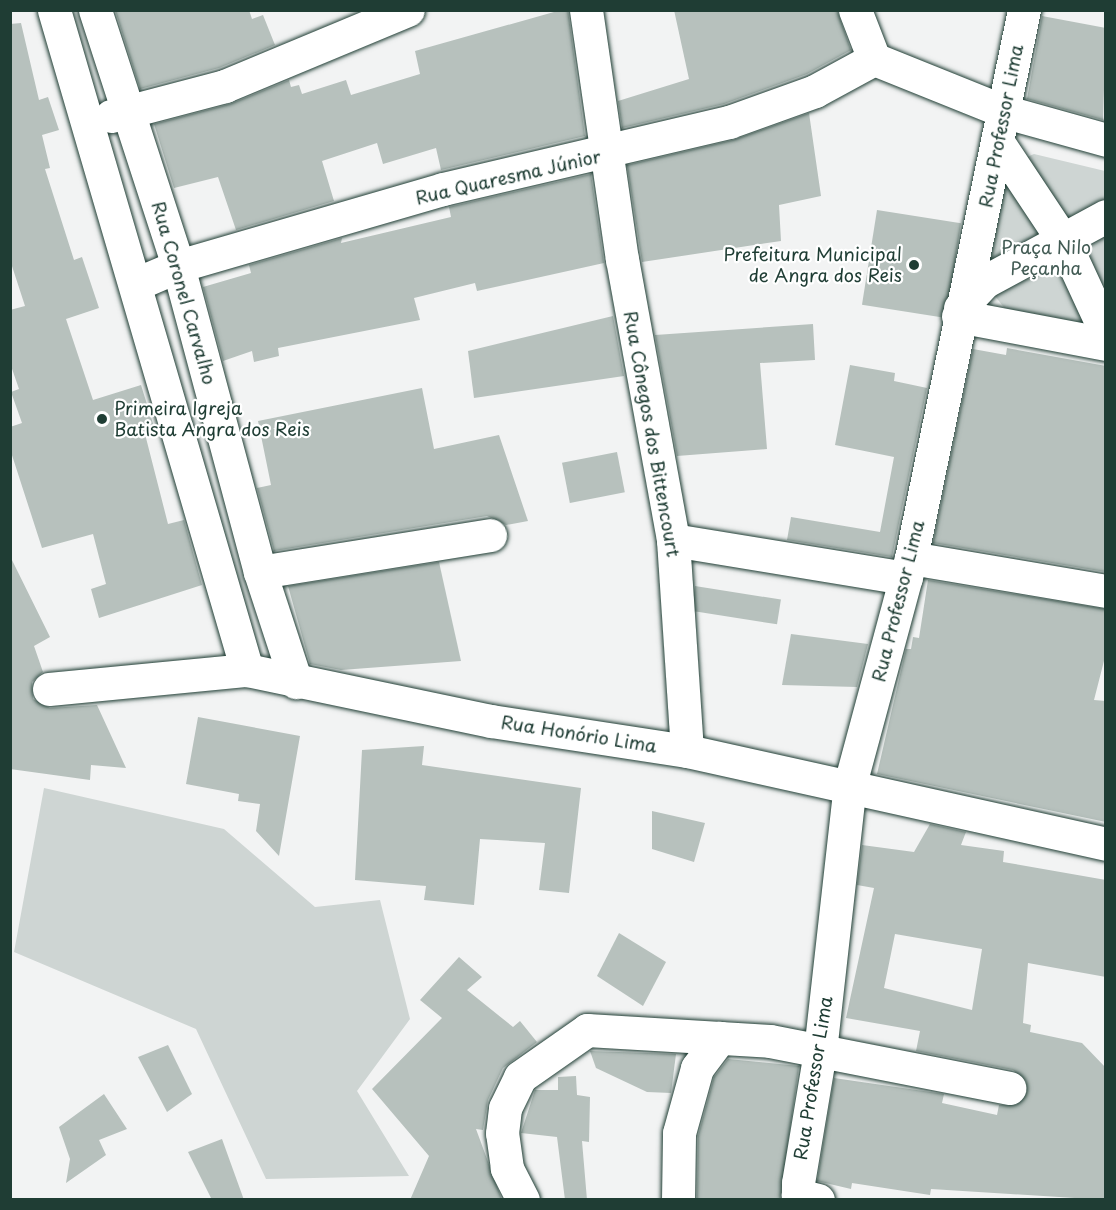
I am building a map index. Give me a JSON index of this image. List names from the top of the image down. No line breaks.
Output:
{"streets":{"street":["Rua Professor Lima","Rua Quaresma Júnior","Rua Coronel Carvalho","Rua Cônegos dos Bittencourt","Rua Honório Lima"]},"crossings":[["Rua Professor Lima","Rua Honório Lima"],["Rua Quaresma Júnior","Rua Coronel Carvalho"],["Rua Quaresma Júnior","Rua Cônegos dos Bittencourt"],["Rua Coronel Carvalho","Rua Honório Lima"],["Rua Cônegos dos Bittencourt","Rua Honório Lima"]],"parks":["Praça Nilo Peçanha"],"places":["Prefeitura Municipal de Angra dos Reis","Primeira Igreja Batista Angra dos Reis"]}
